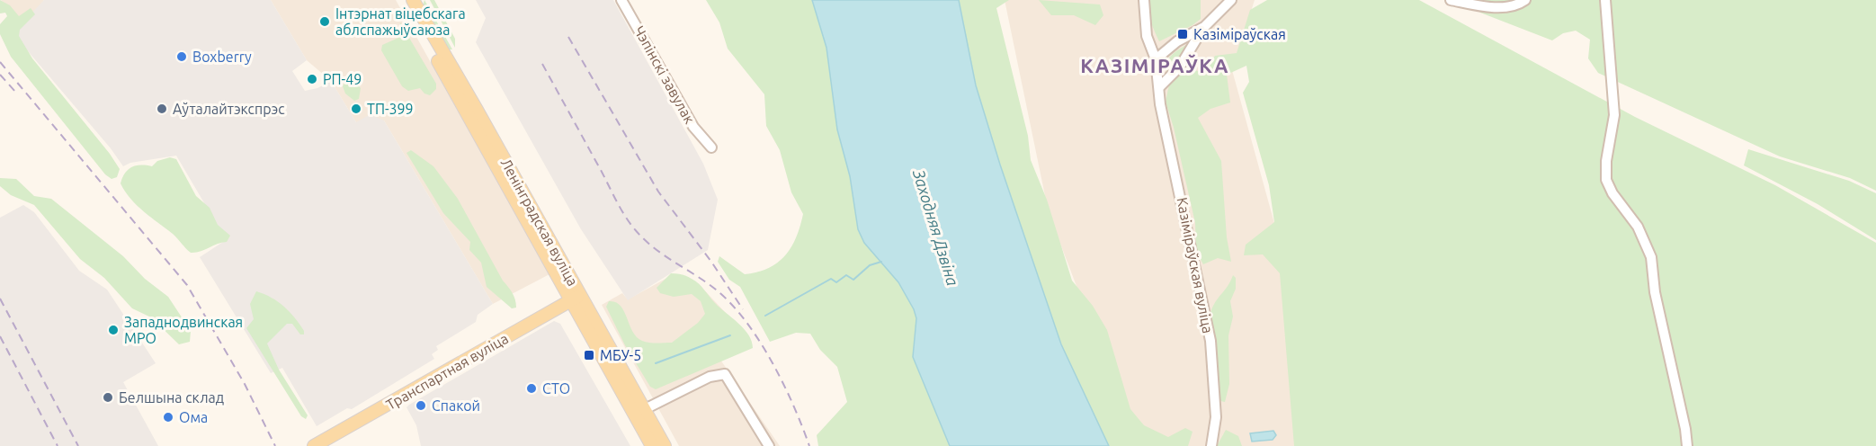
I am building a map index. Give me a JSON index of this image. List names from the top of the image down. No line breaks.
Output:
{"streets":{"main road":["Ленінградская вуліца","Транспартная вуліца"],"street":["Чэпінскі завулак","Казіміраўская вуліца"]},"crossings":[["Ленінградская вуліца","Транспартная вуліца"]],"districts":["КАЗІМІРАЎКА"],"water":["Заходняя Дзвіна"],"places":{"other":["Інтэрнат віцебскага аблспажыўсаюза","Boxberry","РП-49","Аўталайтэкспрэс","ТП-399","Западнодвинская МРО","СТО","Белшына склад","Спакой","Ома"],"transit":["Казіміраўская","МБУ-5"]}}
